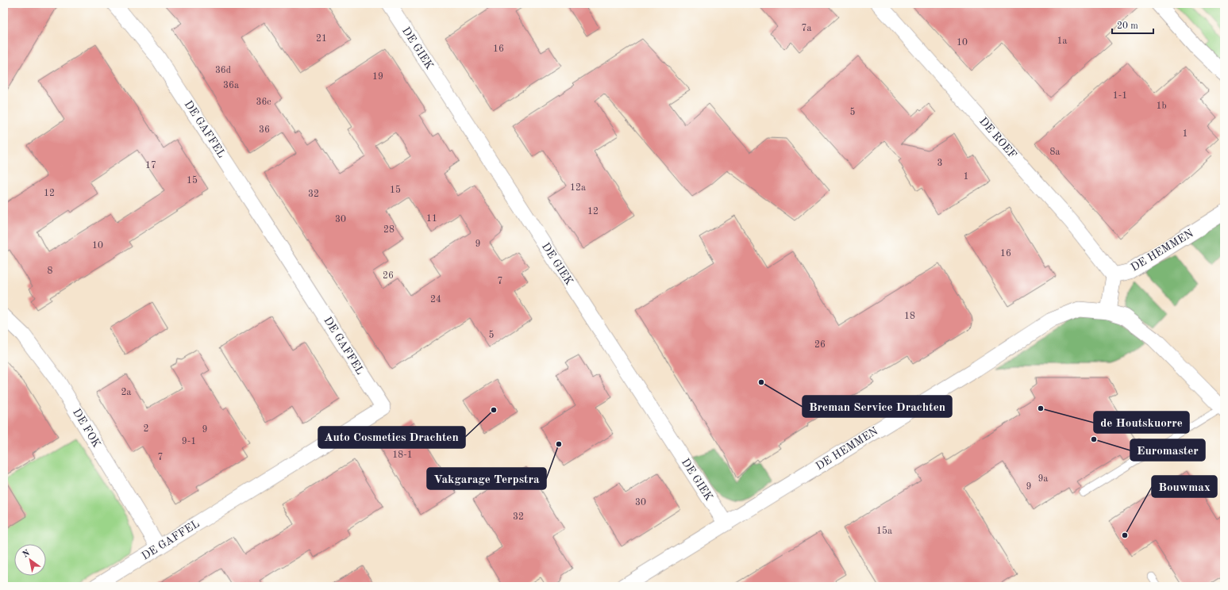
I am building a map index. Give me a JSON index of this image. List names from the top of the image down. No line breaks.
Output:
{"streets":{"street":["DE GIEK","DE GAFFEL","DE ROEF","DE HEMMEN","DE FOK"]},"crossings":[["DE GIEK","DE HEMMEN"],["DE GAFFEL","DE FOK"],["DE ROEF","DE HEMMEN"]],"places":["Breman Service Drachten","de Houtskuorre","Auto Cosmetics Drachten","Euromaster","Vakgarage Terpstra","Bouwmax"],"house_numbers":["7a","21","1a","10","16","36d","19","36a","1-1","36c","1b","5","36","1","8a","3","17","1","15","12a","15","12","32","12","11","30","28","9","10","16","8","26","7","24","18","5","26","2a","2","9","9-1","18-1","7","9a","9","30","32","15a"],"scale_bar":"20 m","north":"top left"}
